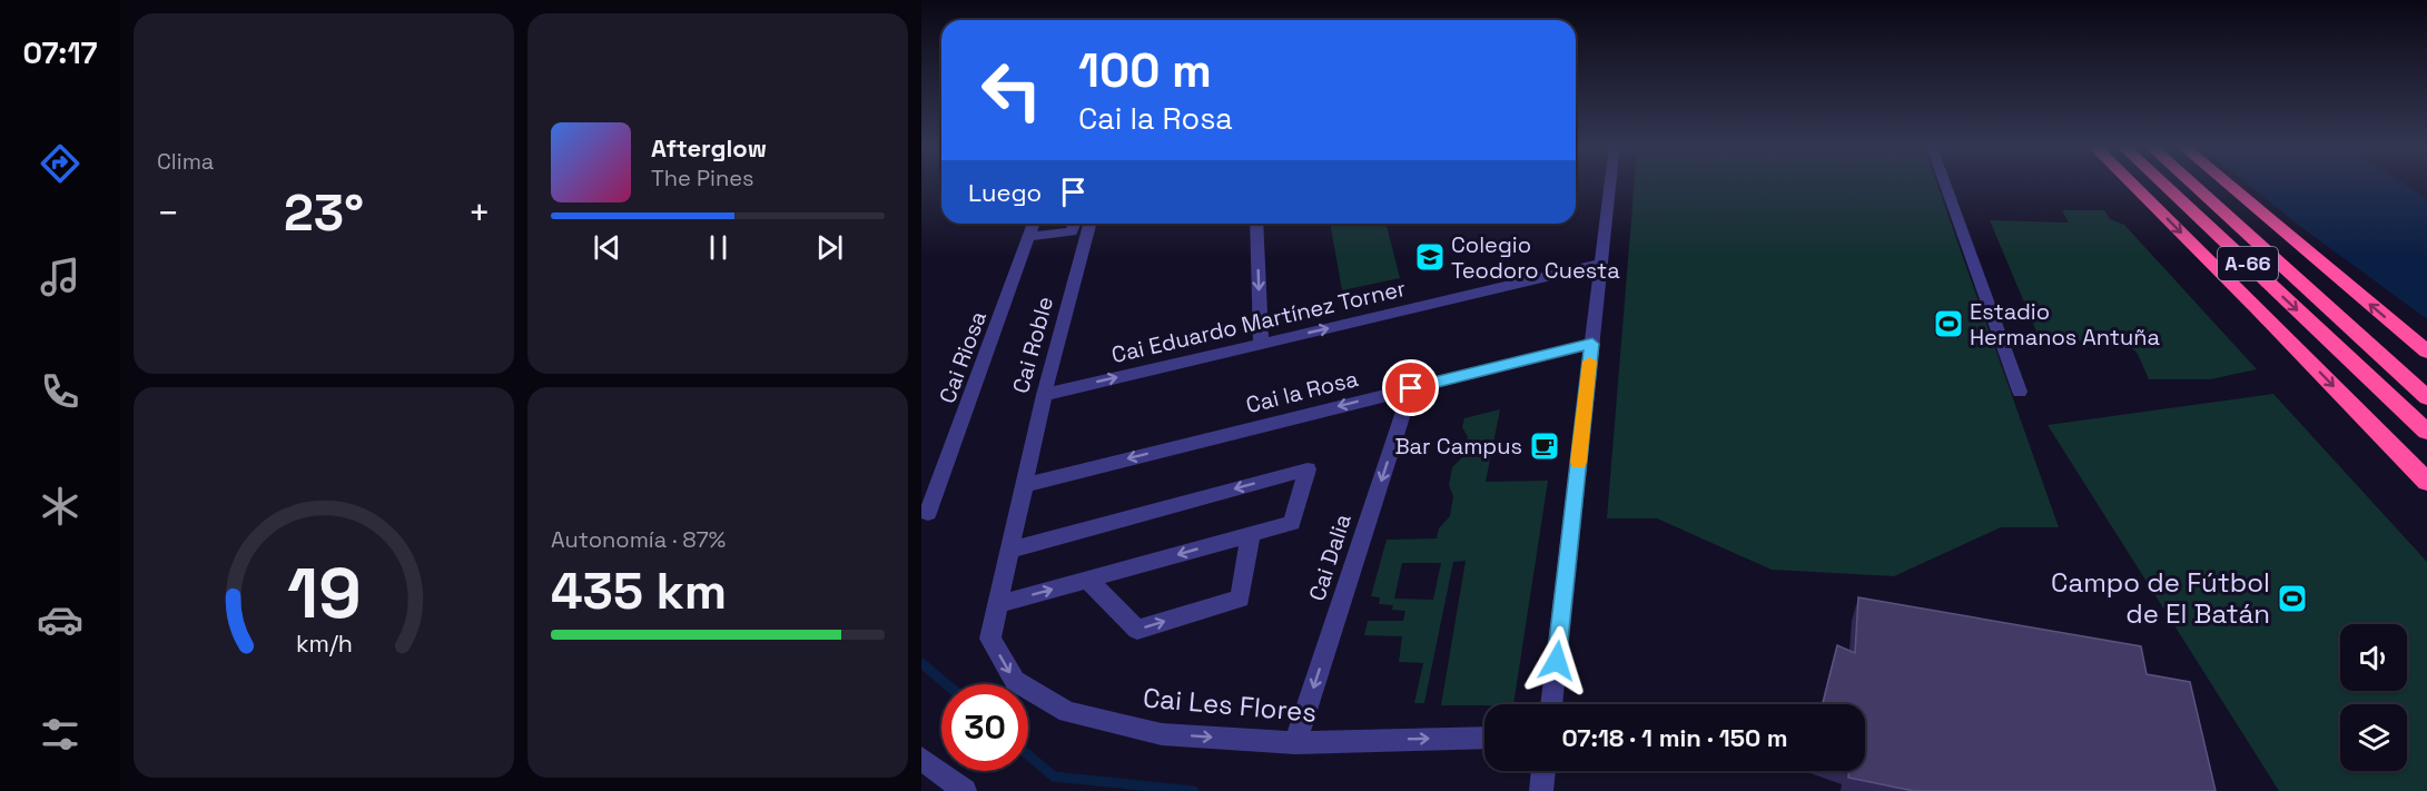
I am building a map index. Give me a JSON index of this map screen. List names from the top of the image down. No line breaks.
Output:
{"streets":{"highway":["A-66"],"street":["Cai Eduardo Martínez Torner","Cai Roble","Cai Riosa","Cai la Rosa","Cai Dalia","Cai Les Flores"]},"crossings":[["Cai Eduardo Martínez Torner","Cai Roble"],["Cai Roble","Cai la Rosa"],["Cai Roble","Cai Les Flores"],["Cai la Rosa","Cai Dalia"],["Cai la Rosa","Cai Les Flores"],["Cai Dalia","Cai Les Flores"]],"one_way":["Cai Eduardo Martínez Torner","Cai Dalia","Cai Les Flores"],"places":{"school or university":["Colegio Teodoro Cuesta"],"sports":["Estadio Hermanos Antuña","Campo de Fútbol de El Batán"],"cafe":["Bar Campus"]},"page":{"tabs":"07:17","tile":["Clima",["Autonomía · 87%","435 km"]],"turn":["100 m","Cai la Rosa"],"song":["Afterglow","The Pines"],"then":"Luego","heat":["−","23°","+"],"limit":"30","trip":"07:18 · 1 min · 150 m","gauge":["19","km/h"]}}
